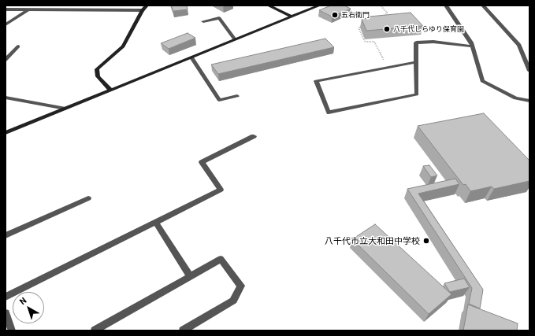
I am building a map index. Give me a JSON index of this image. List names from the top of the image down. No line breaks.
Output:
{"places":["五右衛門","八千代しらゆり保育園","八千代市立大和田中学校"],"north":"top left"}
